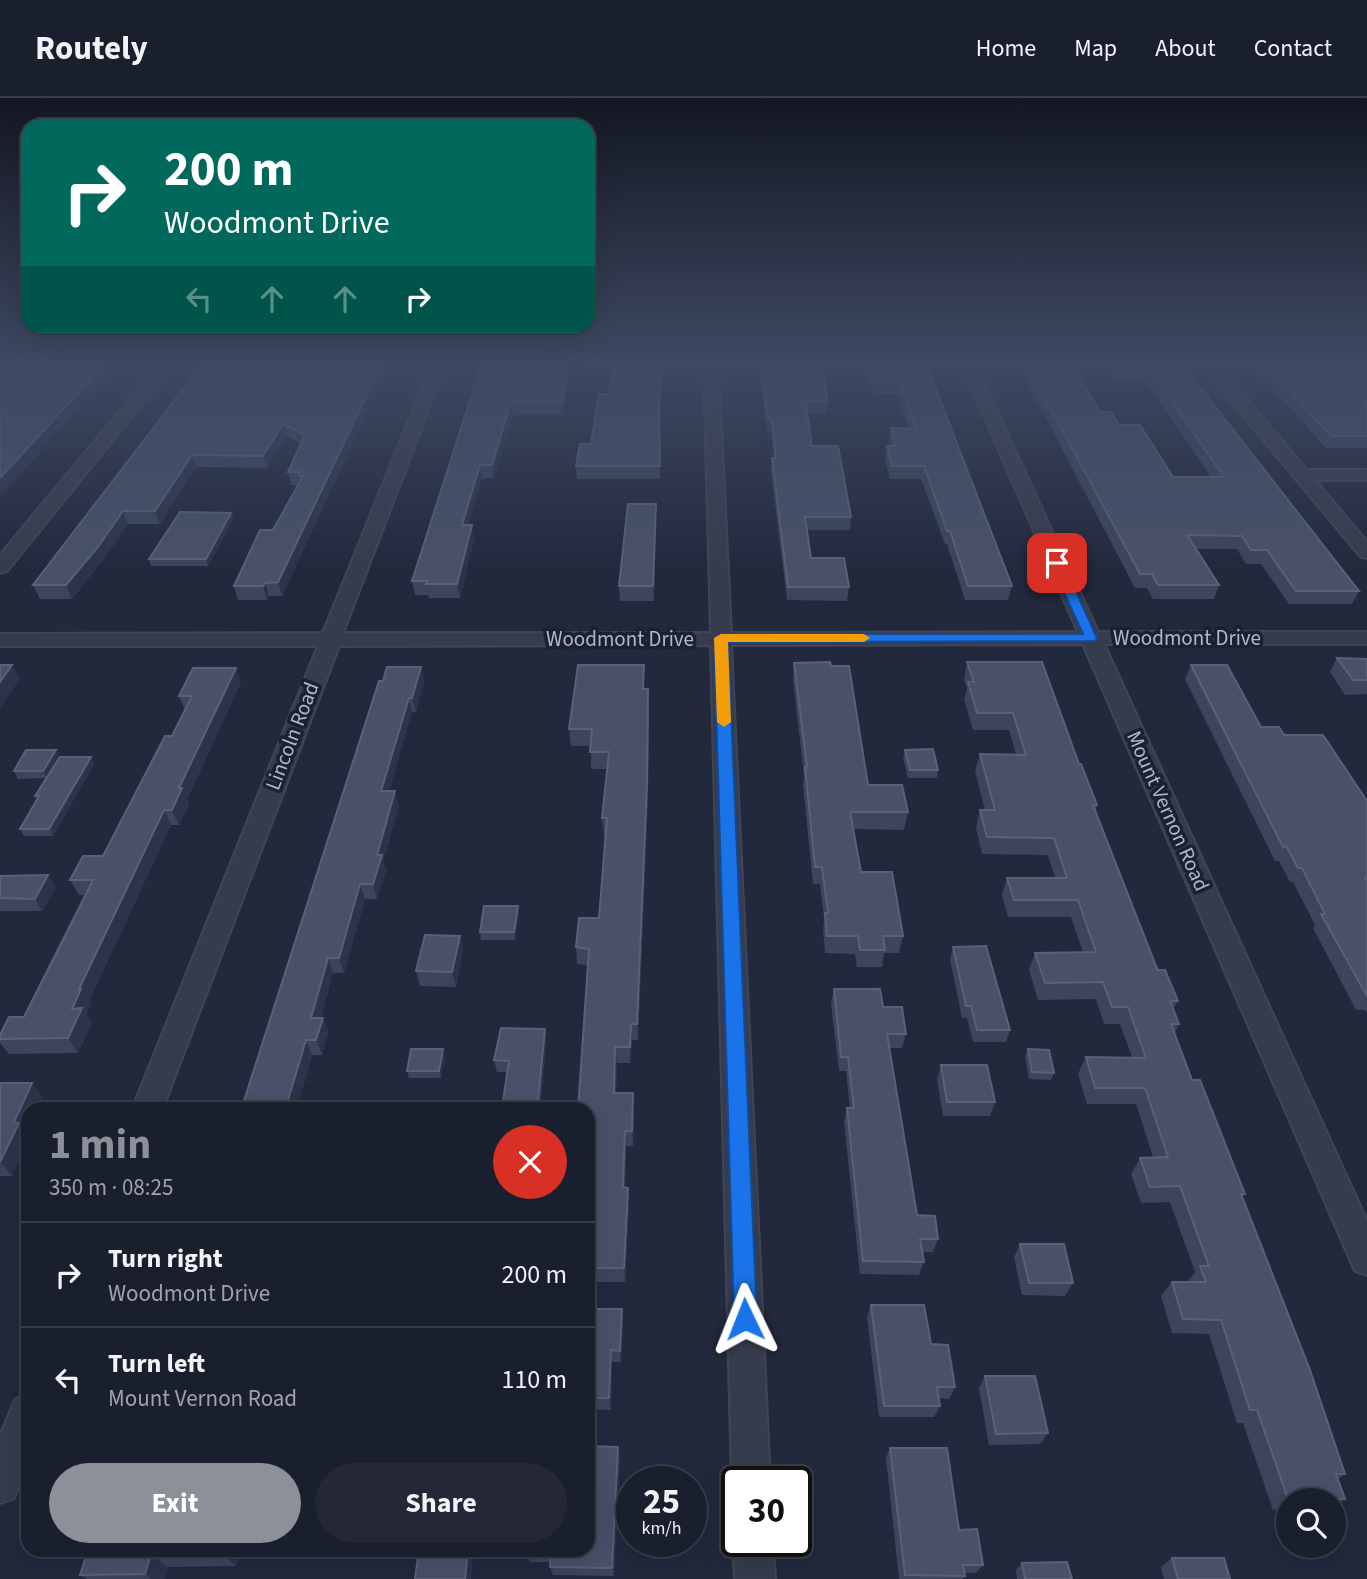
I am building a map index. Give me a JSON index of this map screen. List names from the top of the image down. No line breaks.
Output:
{"streets":{"street":["Woodmont Drive","Lincoln Road","Mount Vernon Road"]},"crossings":[["Woodmont Drive","Lincoln Road"],["Woodmont Drive","Mount Vernon Road"]],"page":{"header":"Routely","nav":["Home","Map","About","Contact"],"turn":["200 m","Woodmont Drive"],"heading":["1 min","350 m · 08:25"],"list":[{"name":"Turn right","note":"Woodmont Drive","value":"200 m"},{"name":"Turn left","note":"Mount Vernon Road","value":"110 m"}],"buttons":["Exit","Share"],"speed":"25 km/h","limit":"30"}}
